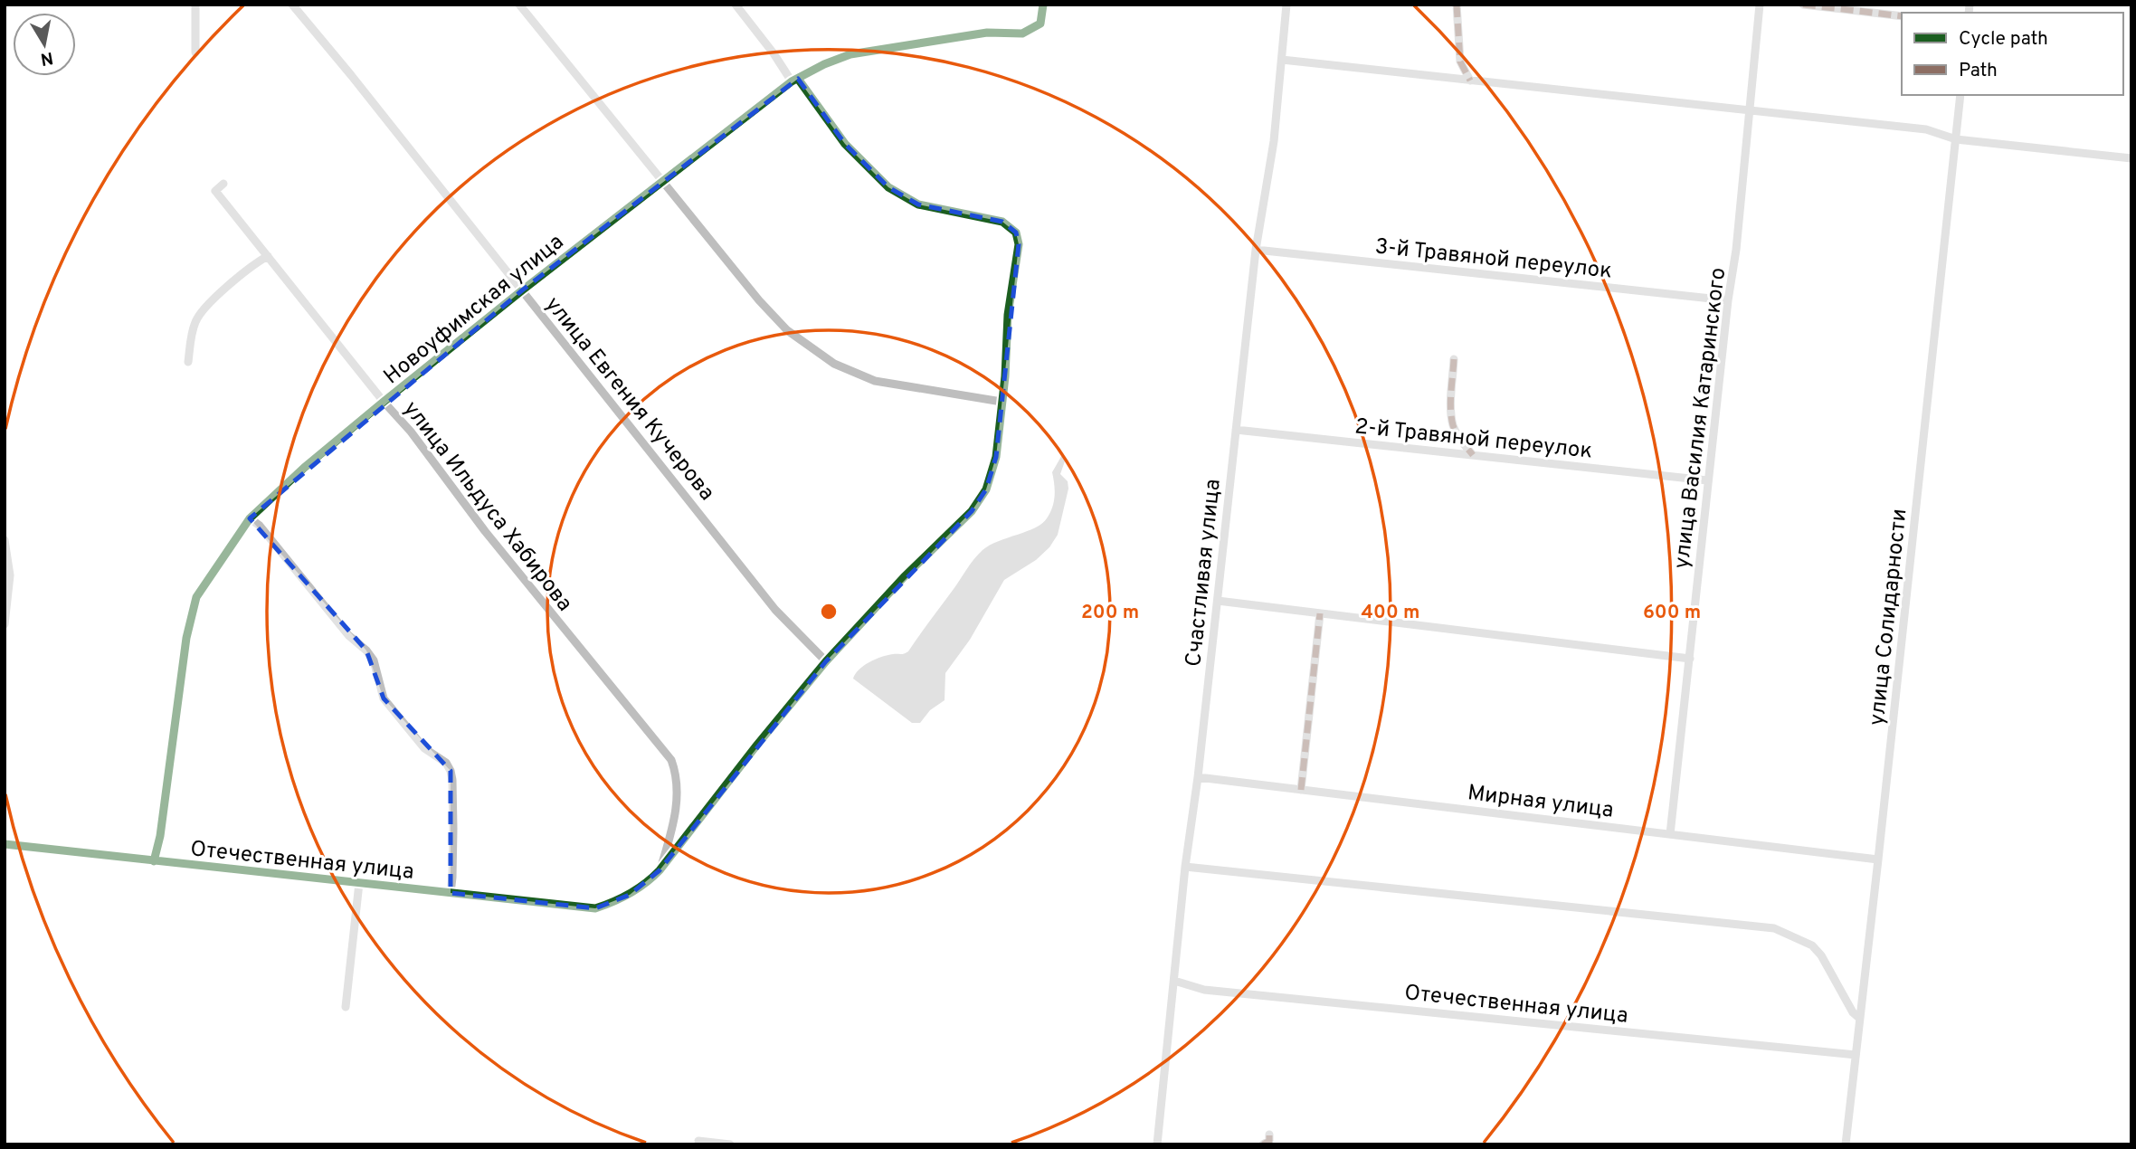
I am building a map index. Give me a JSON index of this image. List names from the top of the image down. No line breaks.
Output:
{"streets":{"street":["3-й Травяной переулок","Новоуфимская улица","улица Евгения Кучерова","улица Василия Катаринского","2-й Травяной переулок","улица Ильдуса Хабирова","Счастливая улица","улица Солидарности","Мирная улица","Отечественная улица"]},"crossings":[["3-й Травяной переулок","улица Василия Катаринского"],["3-й Травяной переулок","Счастливая улица"],["Новоуфимская улица","улица Евгения Кучерова"],["Новоуфимская улица","улица Ильдуса Хабирова"],["Новоуфимская улица","Отечественная улица"],["улица Василия Катаринского","2-й Травяной переулок"],["улица Василия Катаринского","Мирная улица"],["2-й Травяной переулок","Счастливая улица"],["улица Ильдуса Хабирова","Отечественная улица"],["Счастливая улица","Мирная улица"],["Счастливая улица","Отечественная улица"],["улица Солидарности","Мирная улица"],["улица Солидарности","Отечественная улица"]],"legend":["Cycle path","Path"],"north":"bottom","rings":["200 m","400 m","600 m"]}
